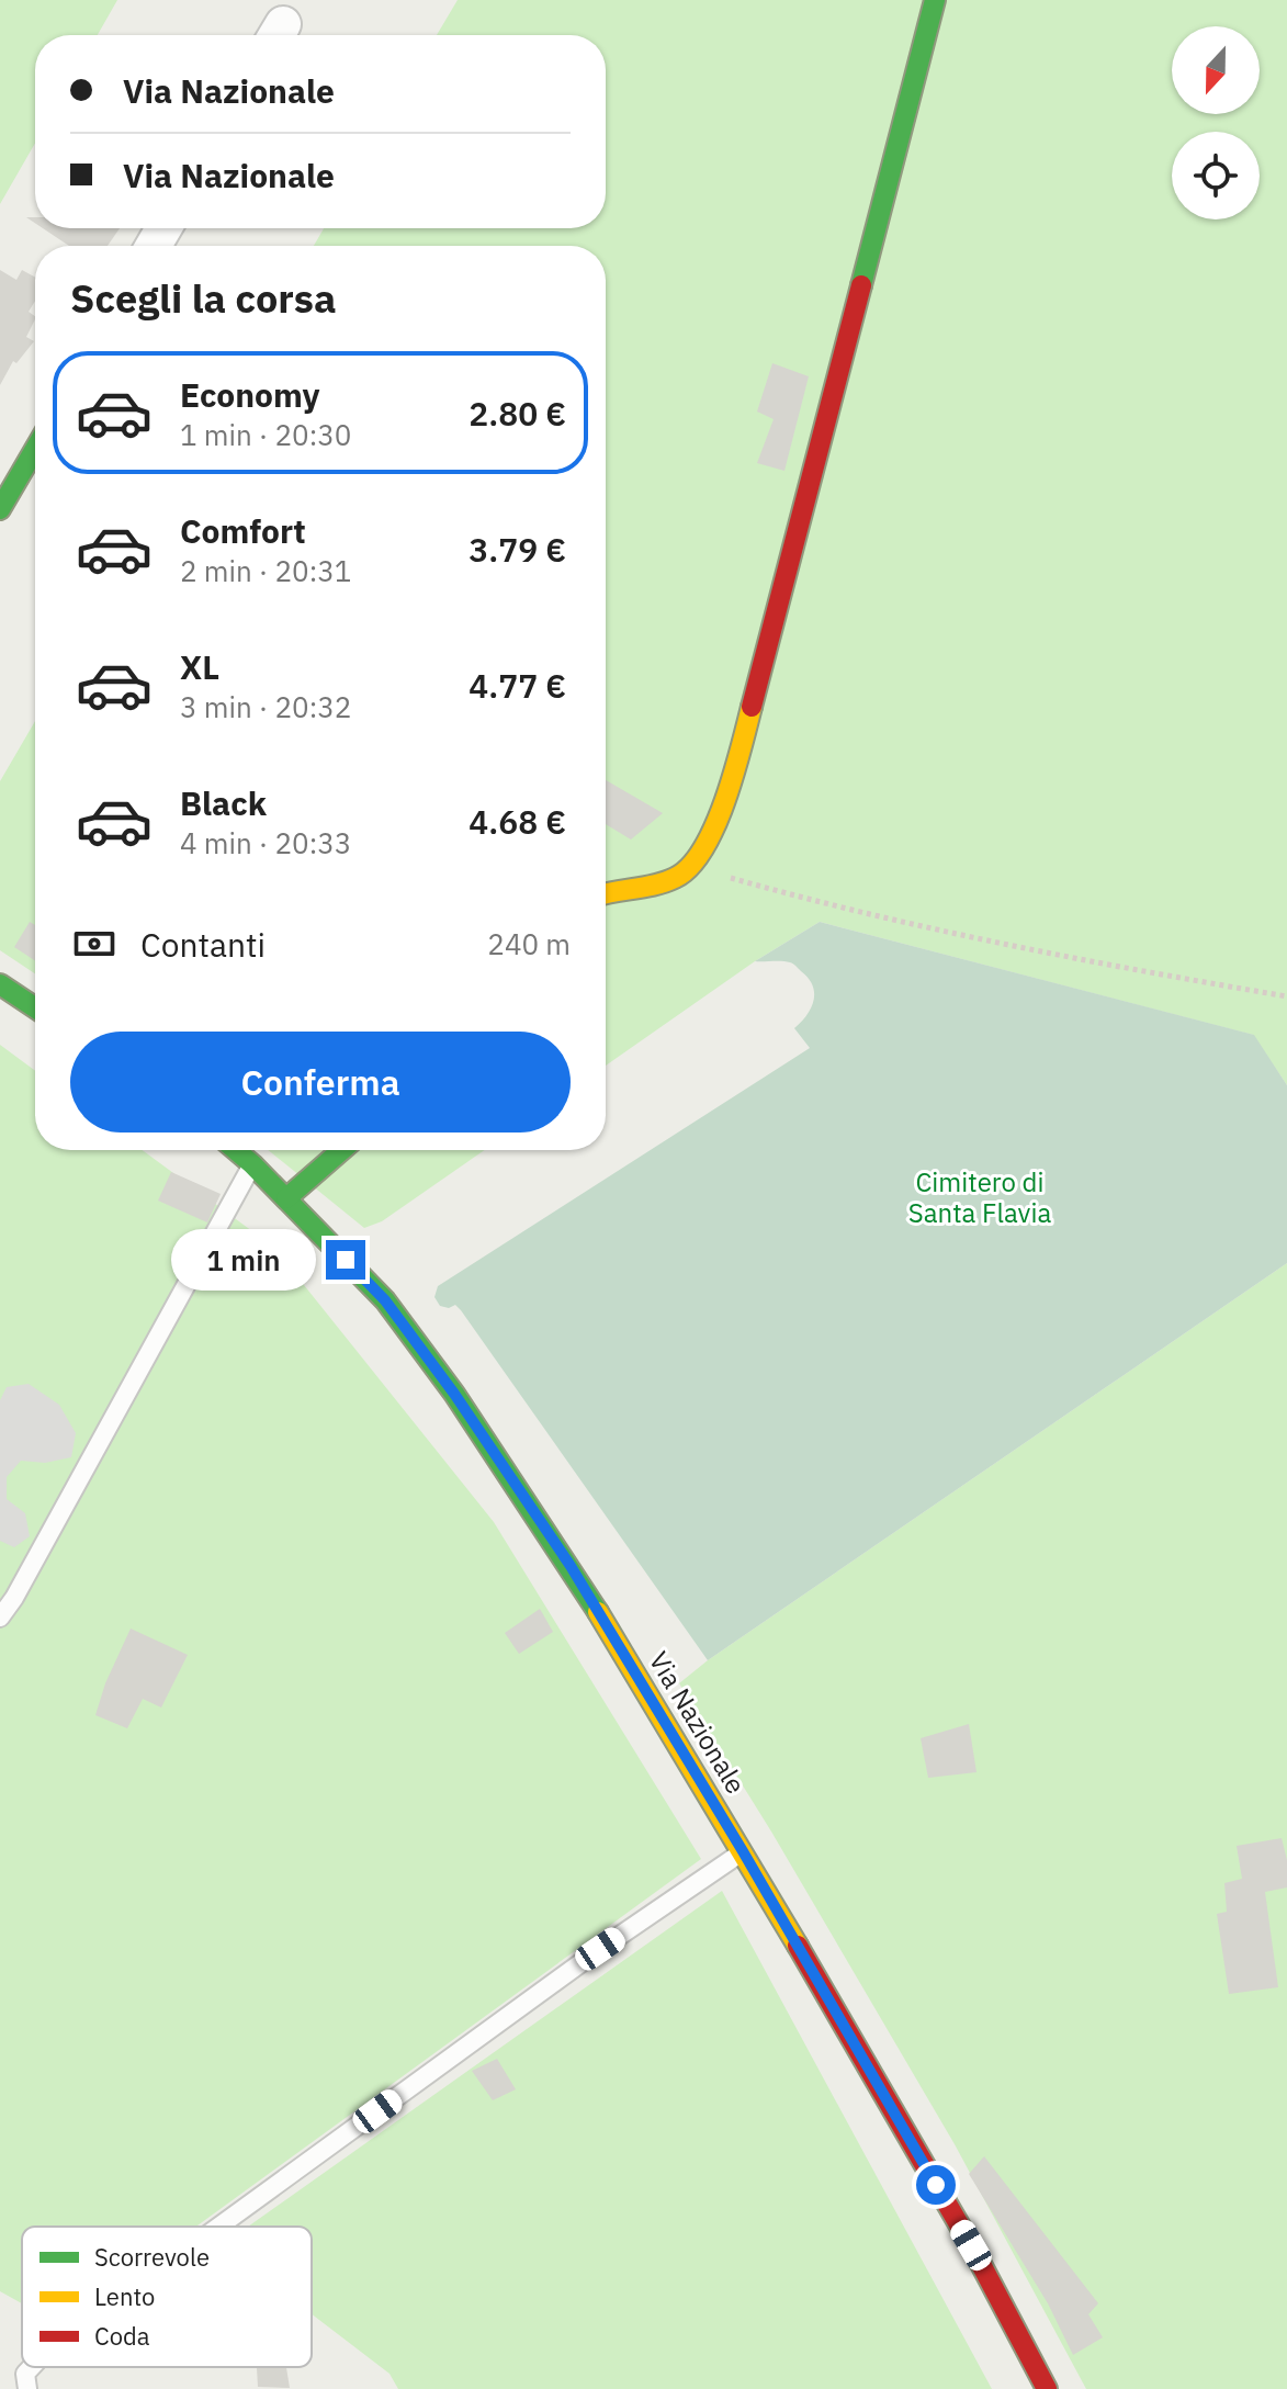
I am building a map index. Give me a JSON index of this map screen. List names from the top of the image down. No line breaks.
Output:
{"streets":{"main road":["Via Nazionale"]},"parks":["Cimitero di Santa Flavia"],"legend":["Scorrevole","Lento","Coda"],"north":"bottom","page":{"banner":["Via Nazionale","Via Nazionale"],"heading":"Scegli la corsa","list":[{"name":"Economy","note":"1 min · 20:30","value":"2.80 €"},{"name":"Comfort","note":"2 min · 20:31","value":"3.79 €"},{"name":"XL","note":"3 min · 20:32","value":"4.77 €"},{"name":"Black","note":"4 min · 20:33","value":"4.68 €"}],"pay":["Contanti","240 m"],"buttons":"Conferma","bubble":"1 min"}}
